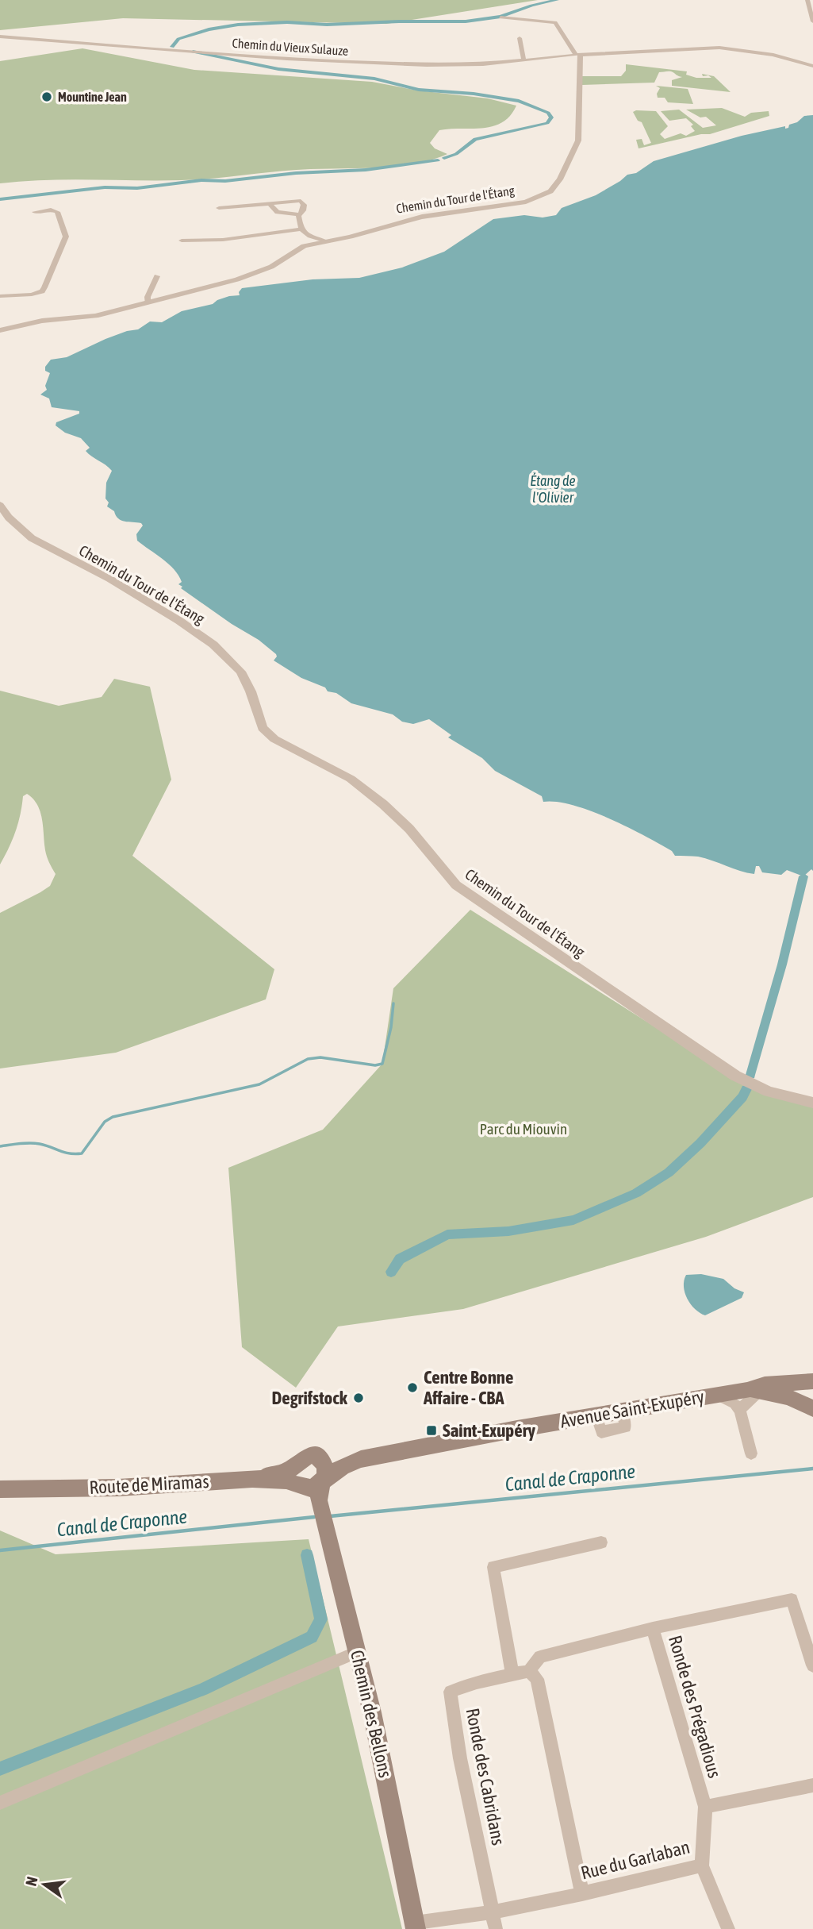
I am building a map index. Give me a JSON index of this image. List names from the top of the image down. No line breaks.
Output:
{"streets":{"main road":["Avenue Saint-Exupéry","Route de Miramas","Chemin des Bellons"],"street":["Chemin du Vieux Sulauze","Chemin du Tour de l'Étang","Ronde des Prégadious","Ronde des Cabridans","Rue du Garlaban"]},"crossings":[["Chemin du Vieux Sulauze","Chemin du Tour de l'Étang"],["Avenue Saint-Exupéry","Route de Miramas"],["Avenue Saint-Exupéry","Chemin des Bellons"],["Route de Miramas","Chemin des Bellons"],["Ronde des Prégadious","Rue du Garlaban"],["Chemin des Bellons","Rue du Garlaban"],["Ronde des Cabridans","Rue du Garlaban"]],"water":["Étang de l'Olivier","Canal de Craponne"],"parks":["Parc du Miouvin"],"places":{"other":["Mountine Jean","Centre Bonne Affaire - CBA","Degrifstock"],"transit":["Saint-Exupéry"]},"north":"left"}
